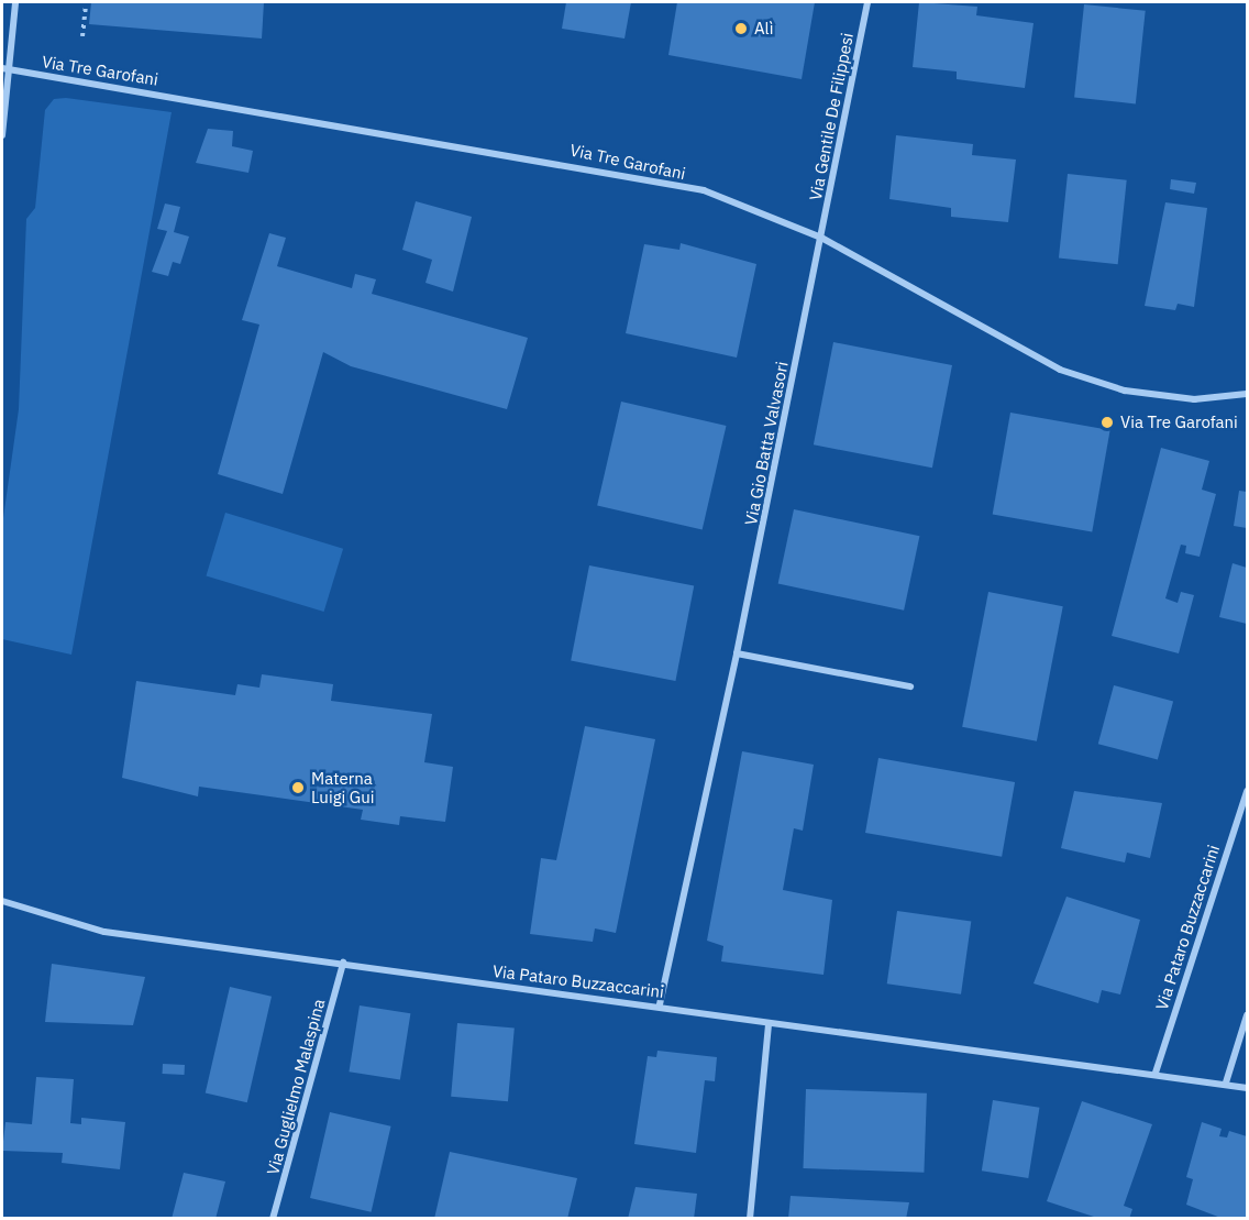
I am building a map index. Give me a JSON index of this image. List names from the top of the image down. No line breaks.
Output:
{"streets":{"street":["Via Tre Garofani","Via Gentile De Filippesi","Via Gio Batta Valvasori","Via Pataro Buzzaccarini","Via Guglielmo Malaspina"]},"crossings":[["Via Tre Garofani","Via Gentile De Filippesi"],["Via Tre Garofani","Via Gio Batta Valvasori"],["Via Gentile De Filippesi","Via Gio Batta Valvasori"],["Via Gio Batta Valvasori","Via Pataro Buzzaccarini"],["Via Pataro Buzzaccarini","Via Guglielmo Malaspina"]],"places":["Alì","Via Tre Garofani","Materna Luigi Gui"]}
